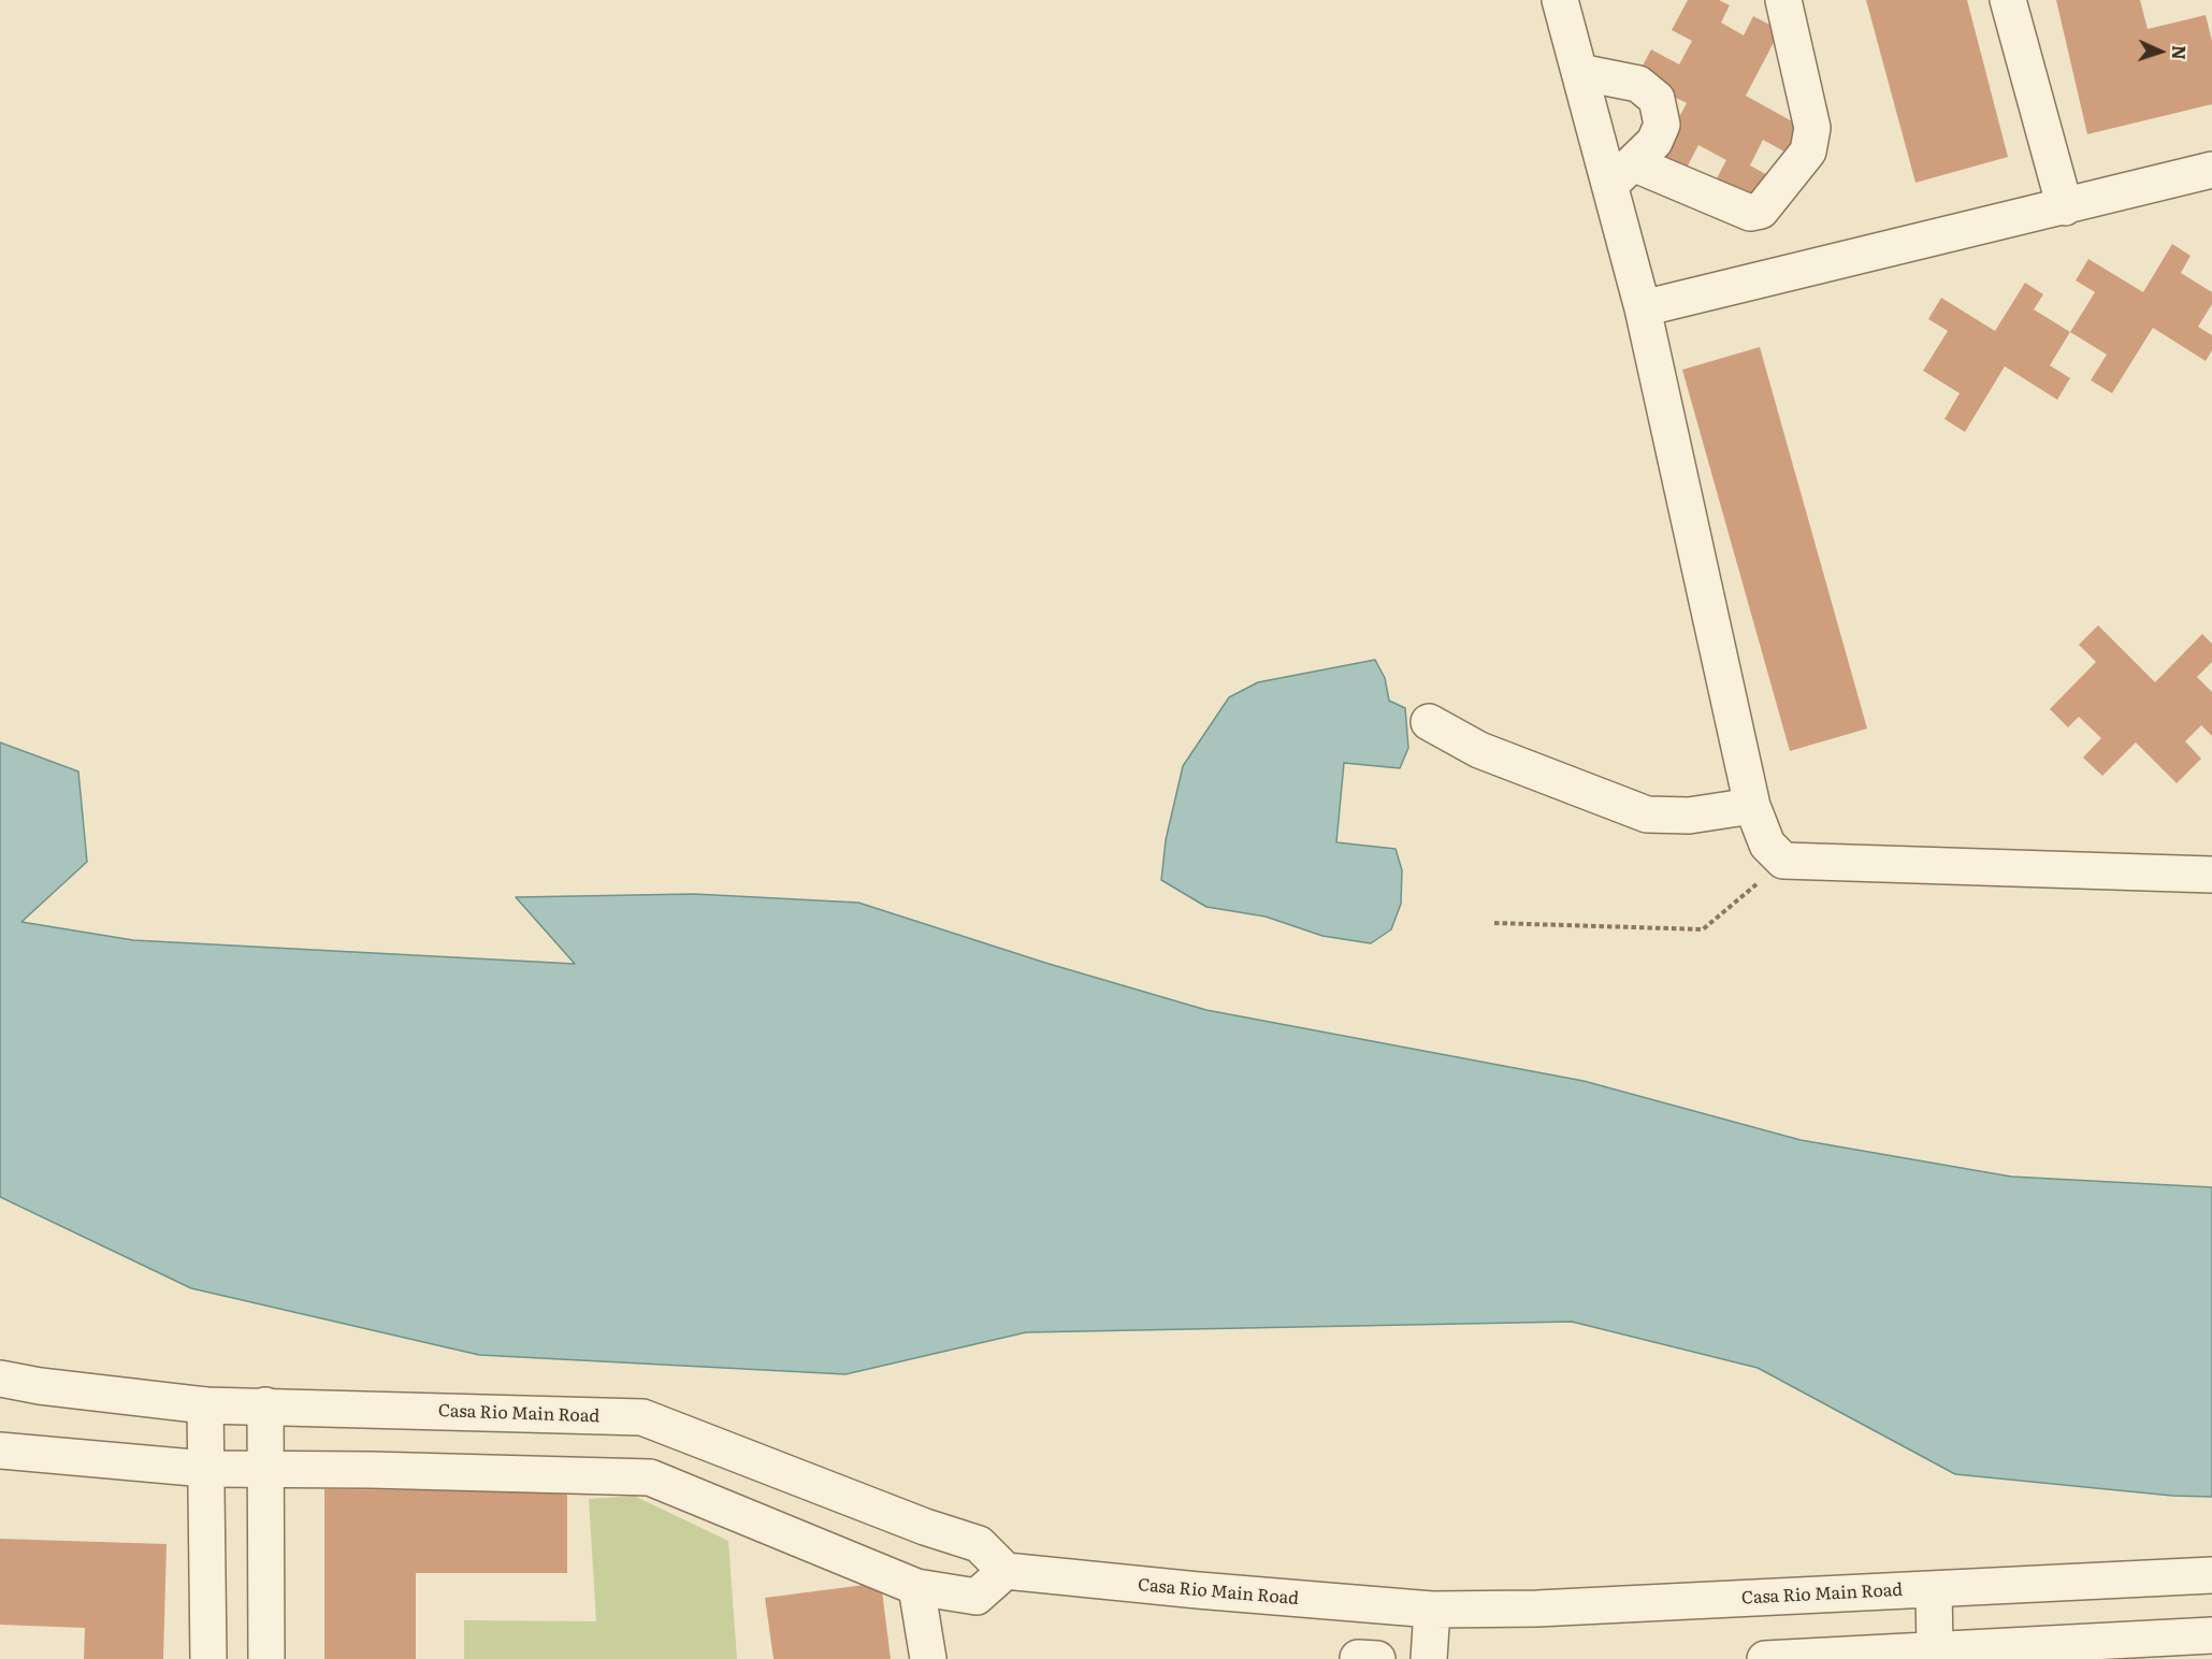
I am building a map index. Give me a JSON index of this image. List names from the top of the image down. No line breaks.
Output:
{"streets":{"street":["Casa Rio Main Road"]},"north":"right"}
